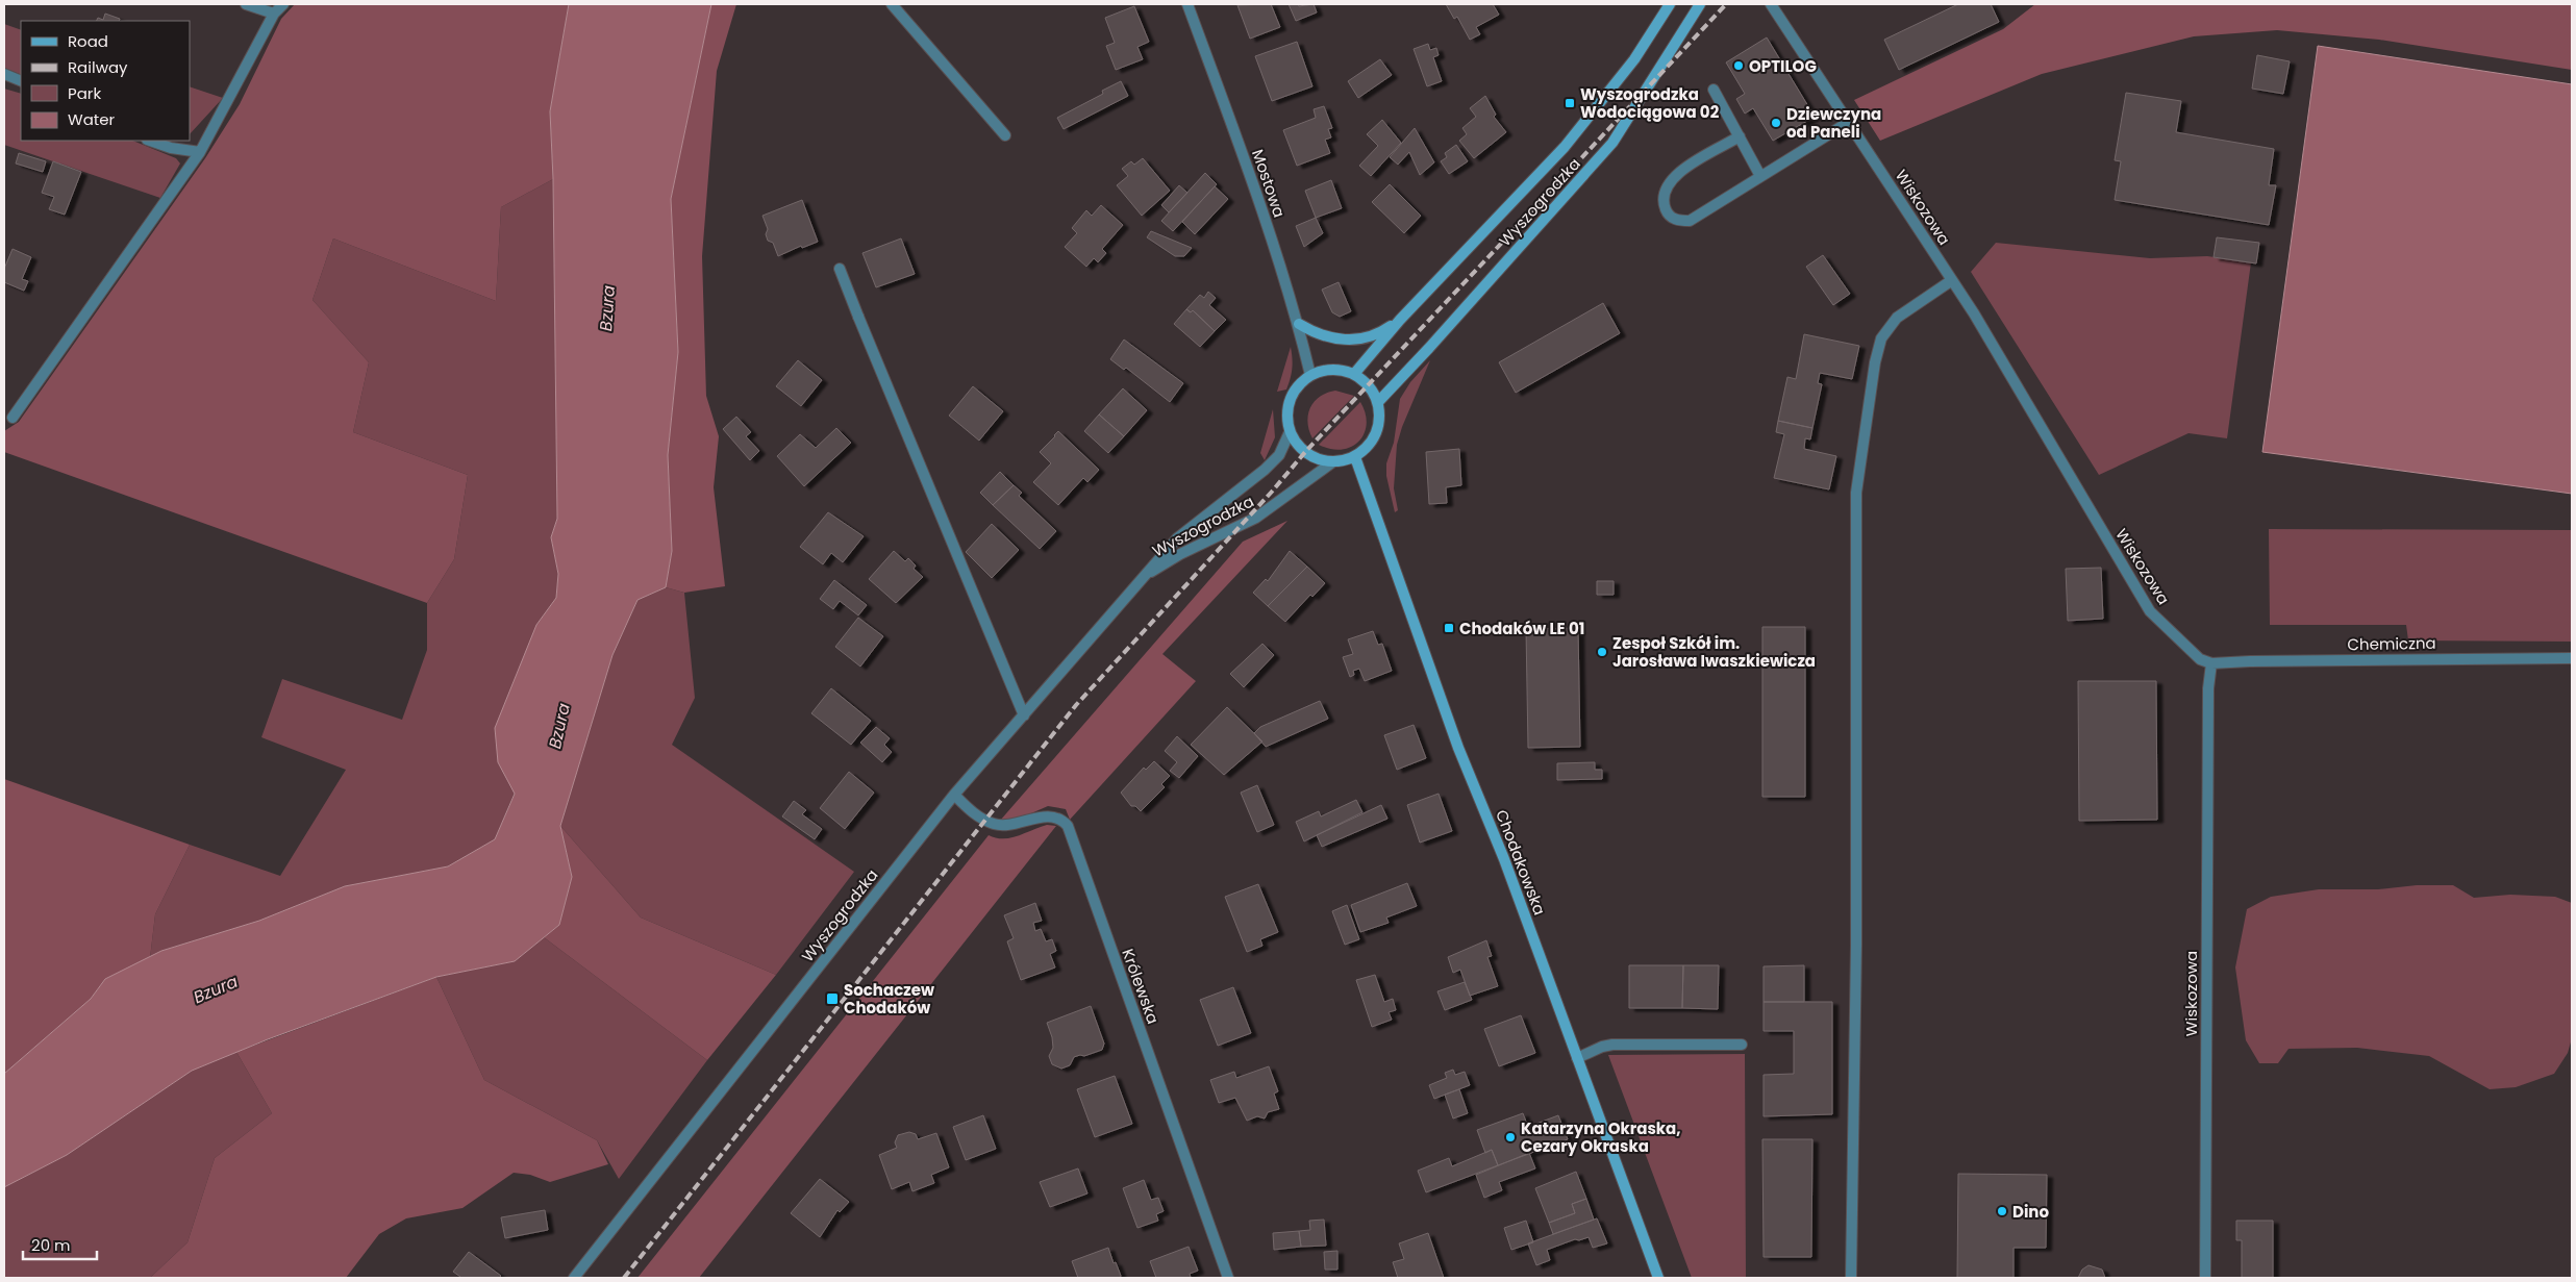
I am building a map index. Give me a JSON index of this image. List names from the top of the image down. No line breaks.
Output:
{"streets":{"main road":["Wyszogrodzka","Chodakowska"],"street":["Mostowa","Wiskozowa","Chemiczna","Królewska"]},"crossings":[["Mostowa","Wyszogrodzka"],["Mostowa","Chodakowska"],["Wyszogrodzka","Chodakowska"],["Wyszogrodzka","Królewska"],["Wiskozowa","Chemiczna"]],"water":["Bzura"],"places":{"other":["OPTILOG","Dziewczyna od Paneli","Zespoł Szkół im. Jarosława Iwaszkiewicza","Katarzyna Okraska, Cezary Okraska","Dino"],"transit":["Wyszogrodzka Wodociągowa 02","Chodaków LE 01","Sochaczew Chodaków"]},"legend":["Road","Railway","Park","Water"],"scale_bar":"20 m"}
